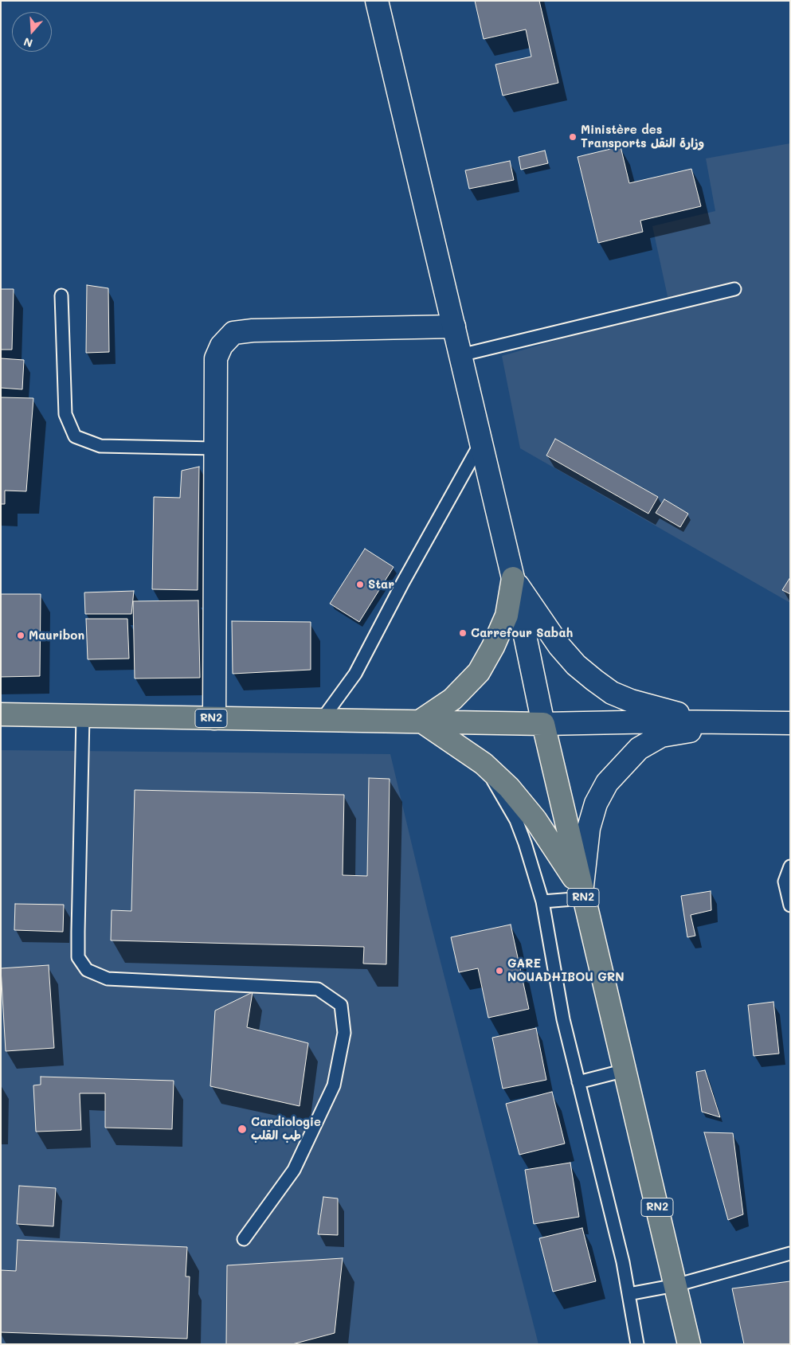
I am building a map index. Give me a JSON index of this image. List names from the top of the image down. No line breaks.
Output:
{"streets":{"highway":["RN2"]},"places":["Ministère des Transports وزارة النقل","Star","Carrefour Sabah","Mauribon","GARE NOUADHIBOU GRN","Cardiologie طب القلب"],"north":"bottom"}
